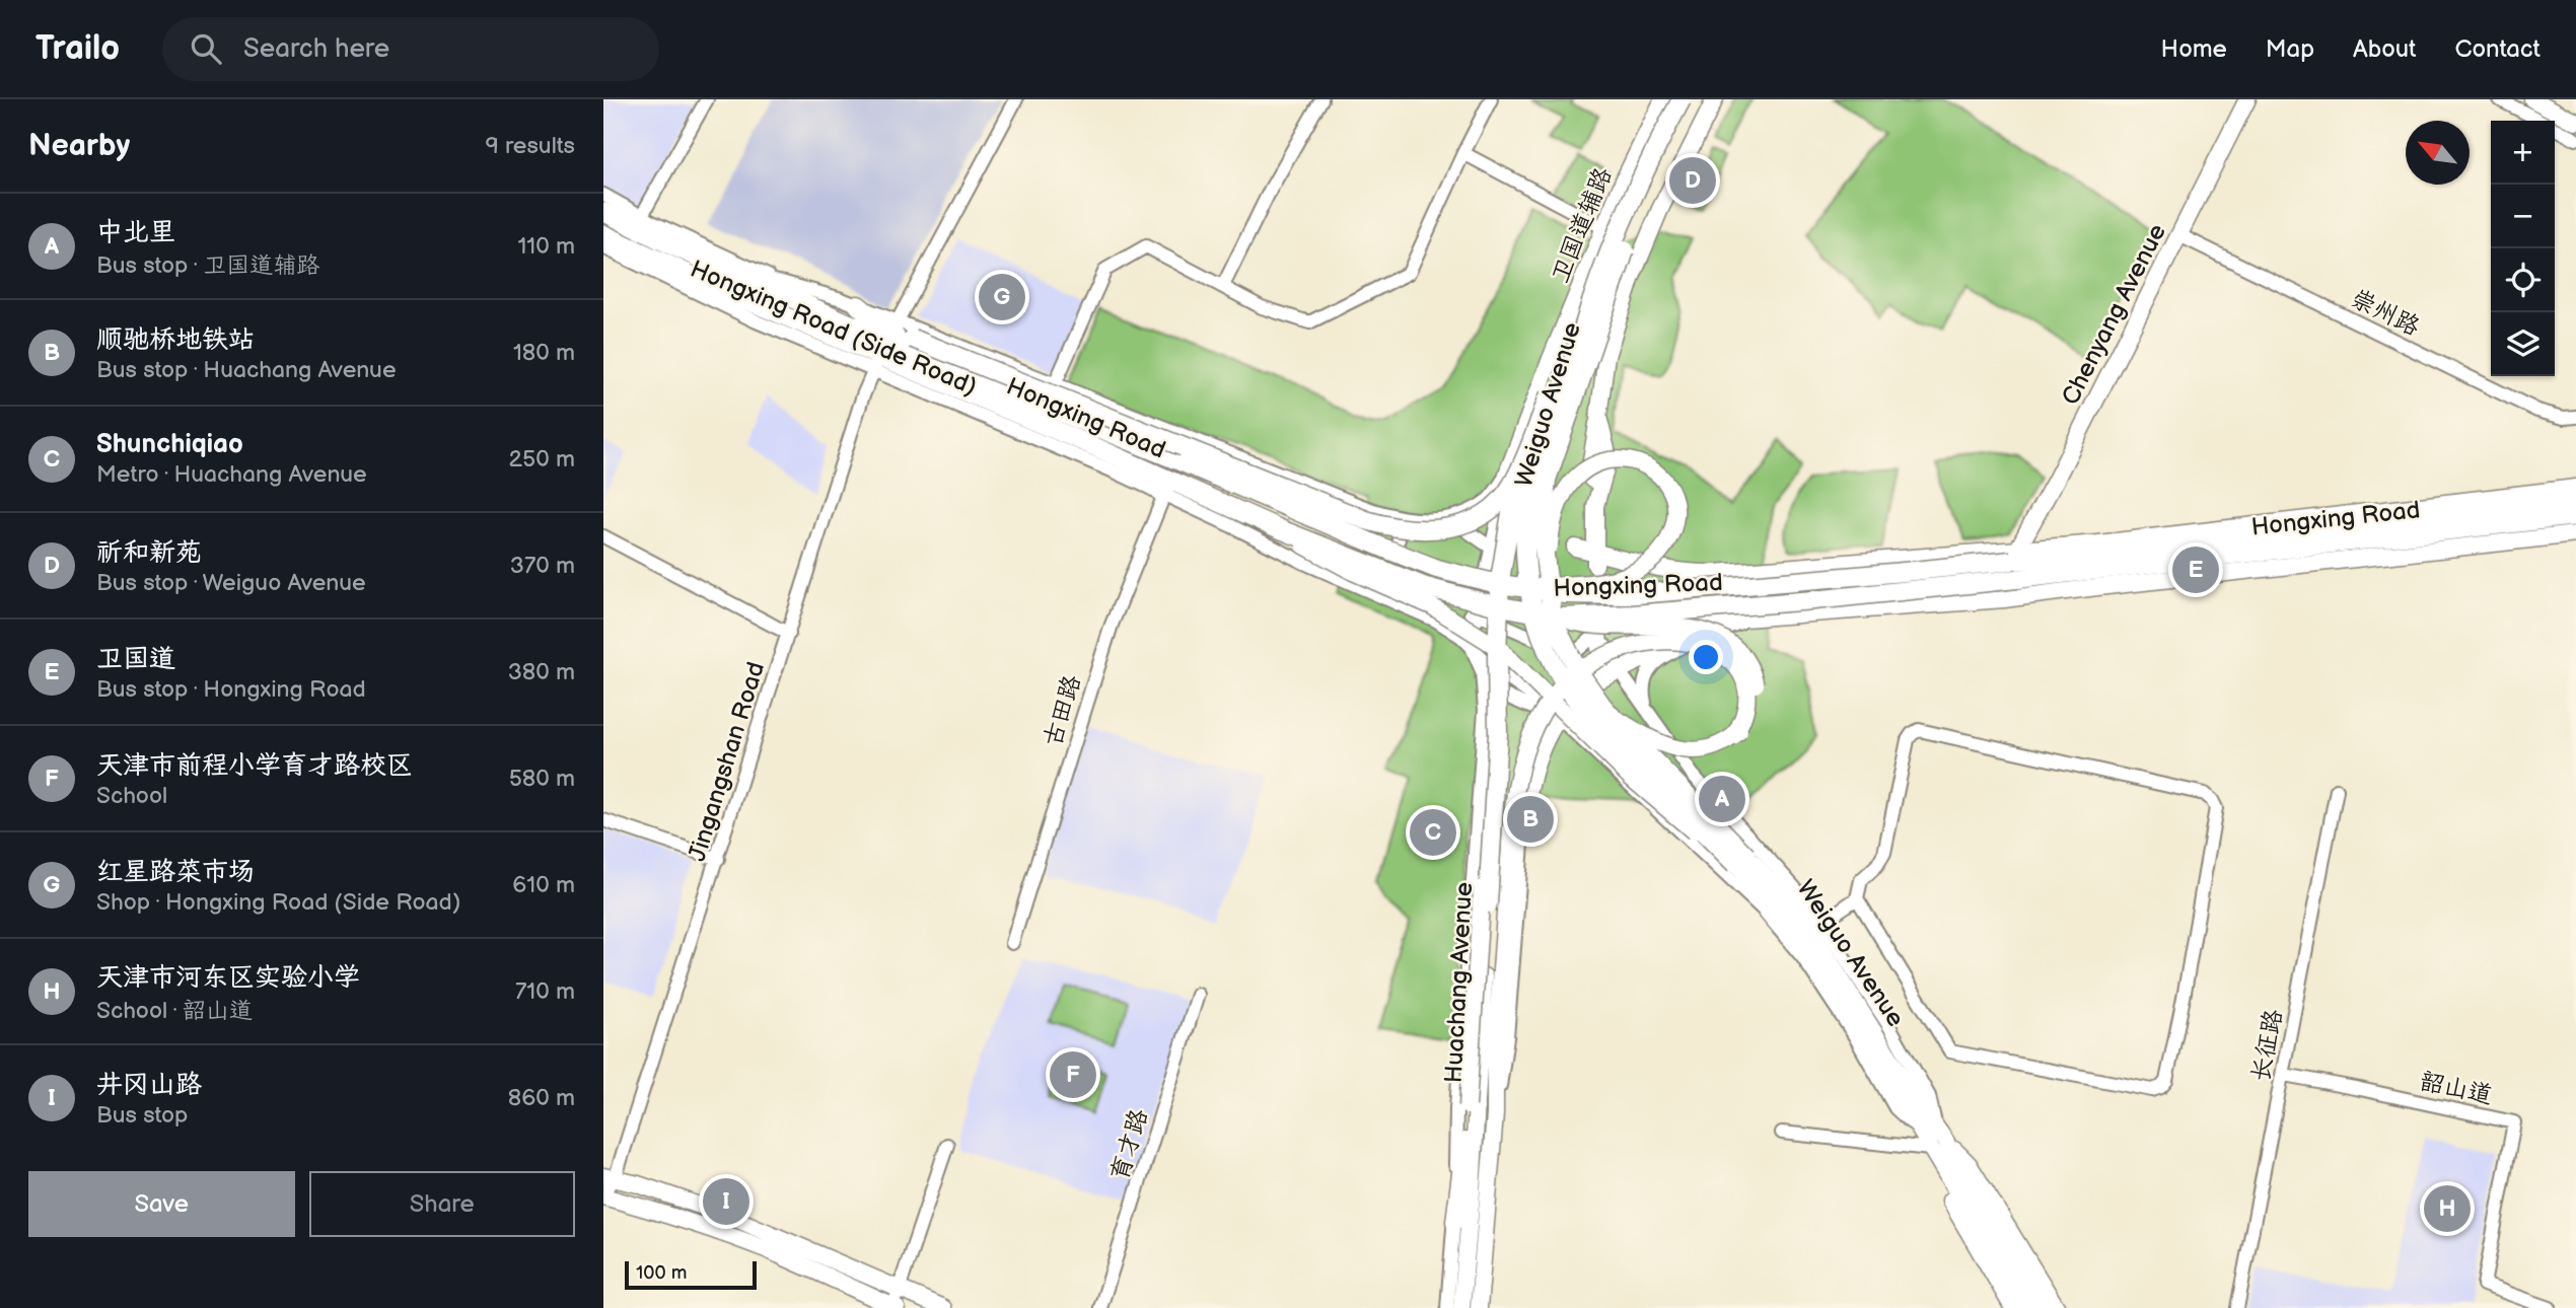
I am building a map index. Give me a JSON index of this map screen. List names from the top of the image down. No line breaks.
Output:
{"streets":{"highway":["Weiguo Avenue","Hongxing Road","Huachang Avenue"],"main road":["卫国道辅路","Chenyang Avenue"],"street":["崇州路","Hongxing Road (Side Road)","古田路","Jingangshan Road","长征路","韶山道","育才路"]},"crossings":[["卫国道辅路","Hongxing Road (Side Road)"],["崇州路","Chenyang Avenue"],["Chenyang Avenue","Hongxing Road"],["Hongxing Road (Side Road)","Hongxing Road"],["Hongxing Road (Side Road)","古田路"],["Hongxing Road (Side Road)","Jingangshan Road"],["Hongxing Road (Side Road)","Huachang Avenue"],["Weiguo Avenue","Huachang Avenue"],["Hongxing Road","古田路"],["Hongxing Road","Jingangshan Road"],["长征路","韶山道"]],"scale_bar":"100 m","north":"top left","page":{"header":"Trailo","search":"Search here","nav":["Home","Map","About","Contact"],"heading":["Nearby","9 results"],"map_buttons":["+","−"],"pins":["D","G","E","A","B","C","F","I","H"],"list":[{"mark":"A","name":"中北里","note":"Bus stop · 卫国道辅路","value":"110 m"},{"mark":"B","name":"顺驰桥地铁站","note":"Bus stop · Huachang Avenue","value":"180 m"},{"mark":"C","name":"Shunchiqiao","note":"Metro · Huachang Avenue","value":"250 m"},{"mark":"D","name":"祈和新苑","note":"Bus stop · Weiguo Avenue","value":"370 m"},{"mark":"E","name":"卫国道","note":"Bus stop · Hongxing Road","value":"380 m"},{"mark":"F","name":"天津市前程小学育才路校区","note":"School","value":"580 m"},{"mark":"G","name":"红星路菜市场","note":"Shop · Hongxing Road (Side Road)","value":"610 m"},{"mark":"H","name":"天津市河东区实验小学","note":"School · 韶山道","value":"710 m"},{"mark":"I","name":"井冈山路","note":"Bus stop","value":"860 m"}],"buttons":["Save","Share"],"scale":"100 m"}}
